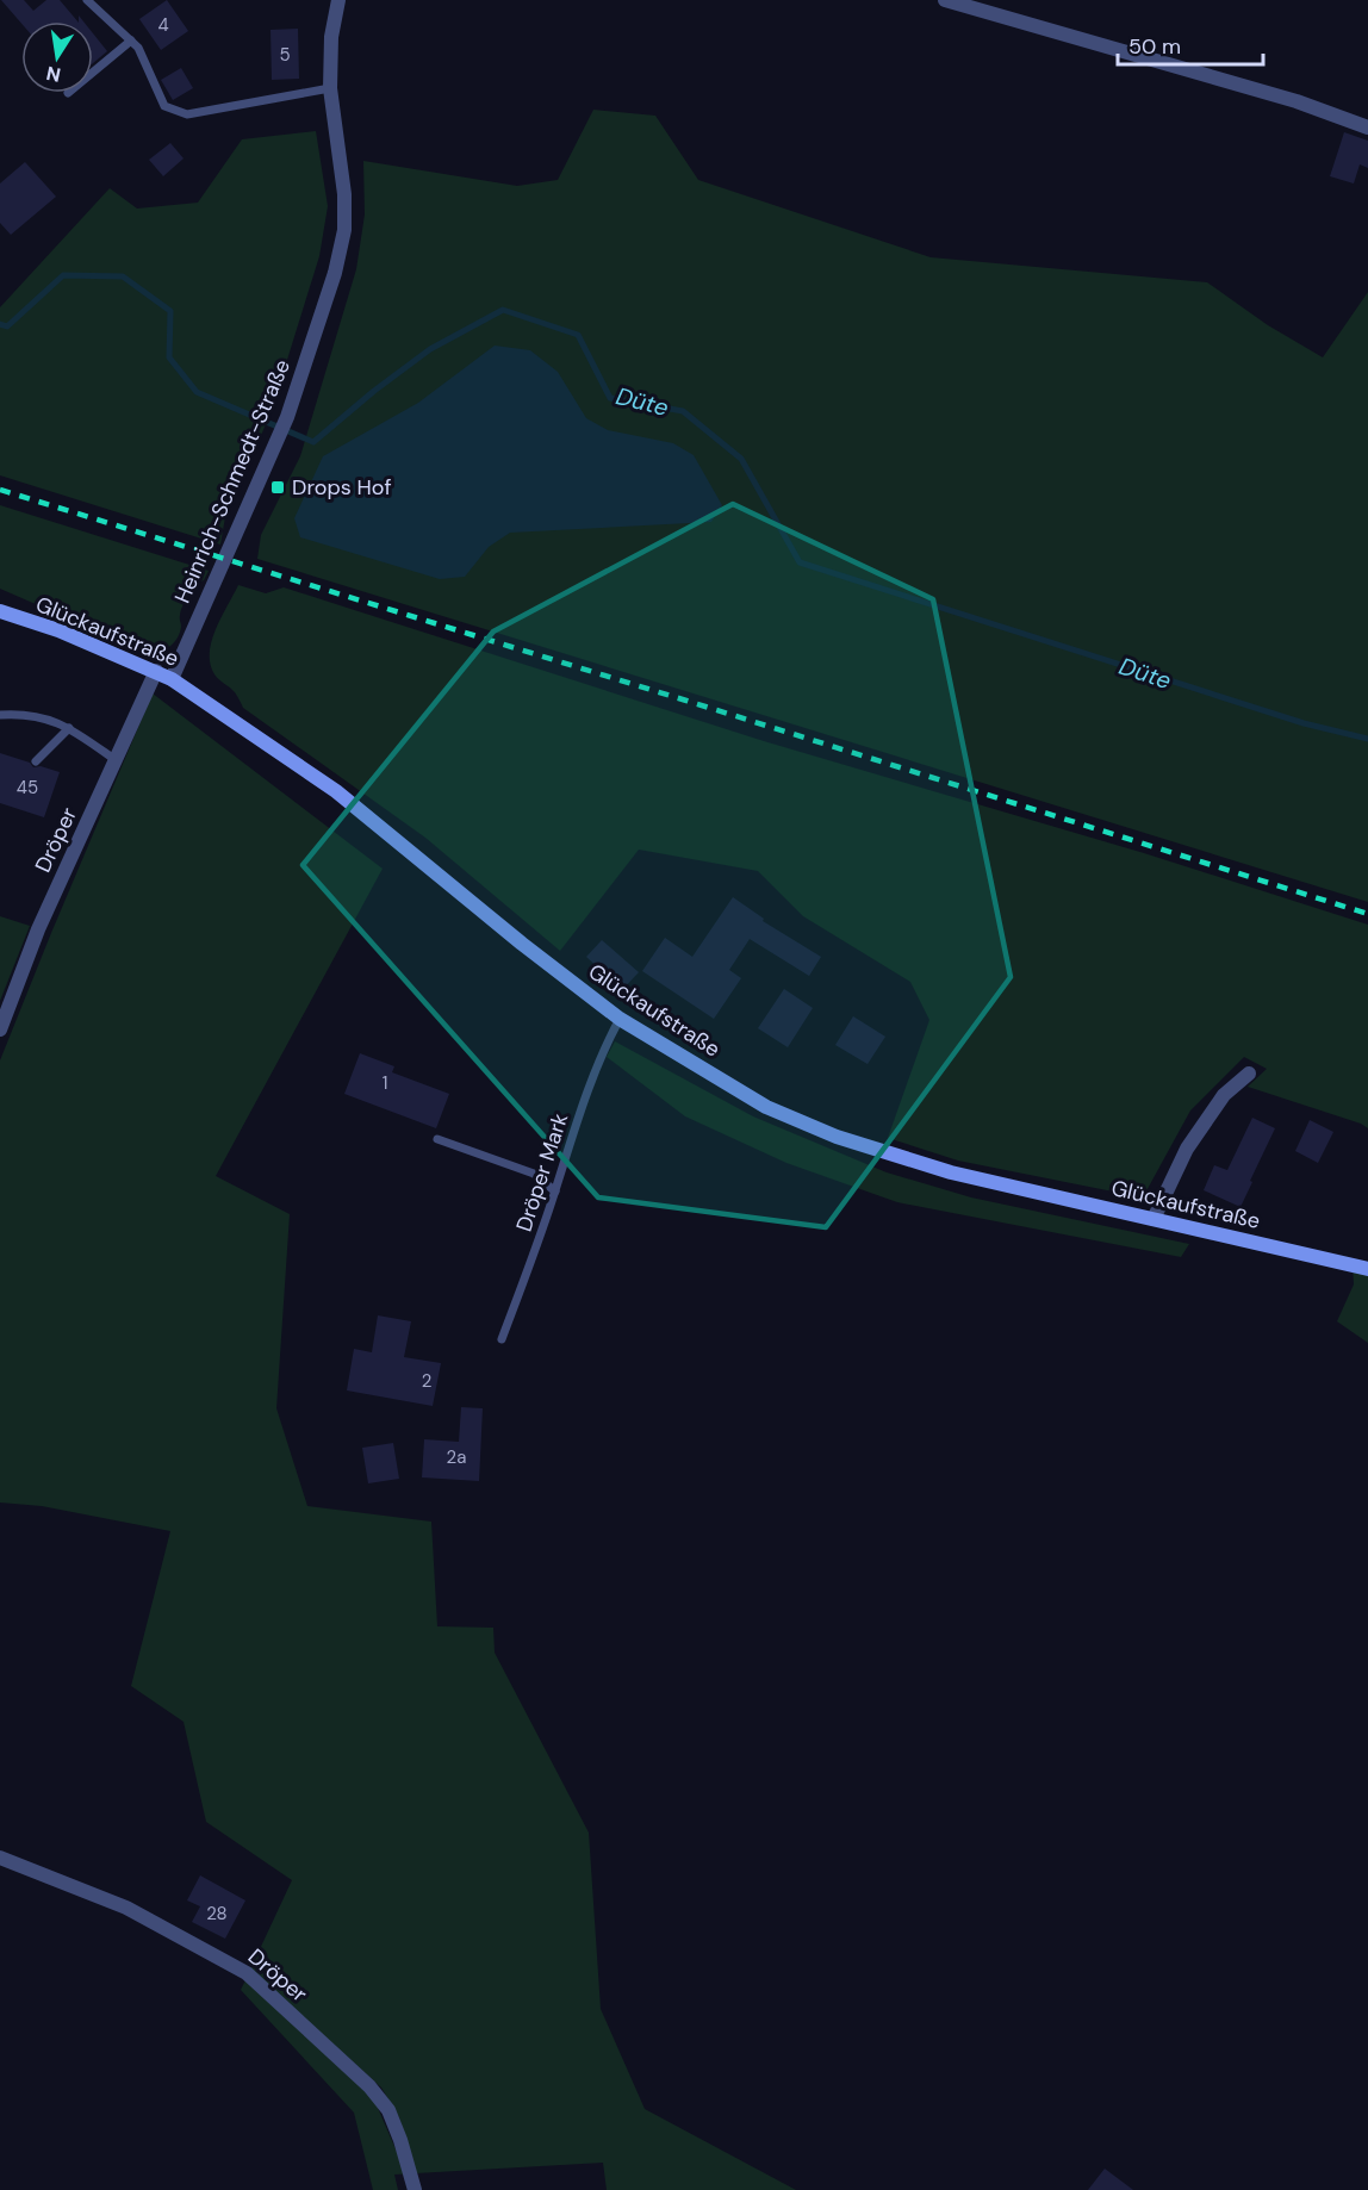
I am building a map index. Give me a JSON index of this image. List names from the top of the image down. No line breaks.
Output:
{"streets":{"main road":["Glückaufstraße"],"street":["Heinrich-Schmedt-Straße","Dröper"],"lane":["Dröper Mark"]},"crossings":[["Heinrich-Schmedt-Straße","Glückaufstraße"],["Glückaufstraße","Dröper"],["Glückaufstraße","Dröper Mark"]],"water":["Düte"],"places":{"transit":["Drops Hof"]},"house_numbers":["4","5","45","1","2","2a","28"],"scale_bar":"50 m","north":"bottom"}
